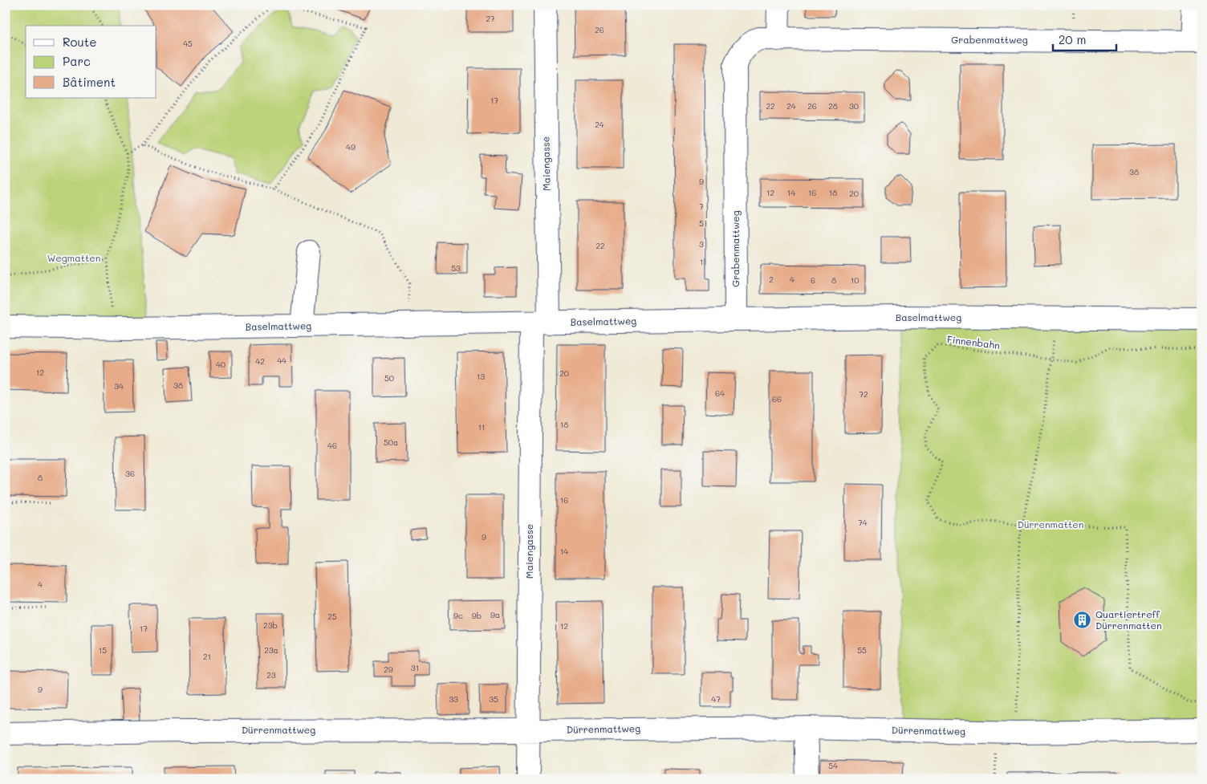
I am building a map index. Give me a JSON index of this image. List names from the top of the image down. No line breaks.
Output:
{"streets":{"street":["Grabenmattweg","Maiengasse","Baselmattweg","Dürrenmattweg"],"path":["Finnenbahn"]},"crossings":[["Grabenmattweg","Baselmattweg"],["Maiengasse","Baselmattweg"],["Maiengasse","Dürrenmattweg"]],"parks":["Wegmatten","Dürrenmatten"],"places":{"building":["Quartiertreff Dürrenmatten"]},"house_numbers":["27","26","45","17","22","24","26","28","30","24","49","38","9","12","14","16","18","20","7","5","3","22","1","53","2","4","6","8","10","44","42","40","12","20","13","50","38","34","64","72","66","18","11","50a","46","36","8","16","74","9","14","4","9a","9c","9b","25","23b","12","17","15","23a","55","21","31","29","23","9","33","35","47","54"],"legend":["Route","Parc","Bâtiment"],"scale_bar":"20 m"}
